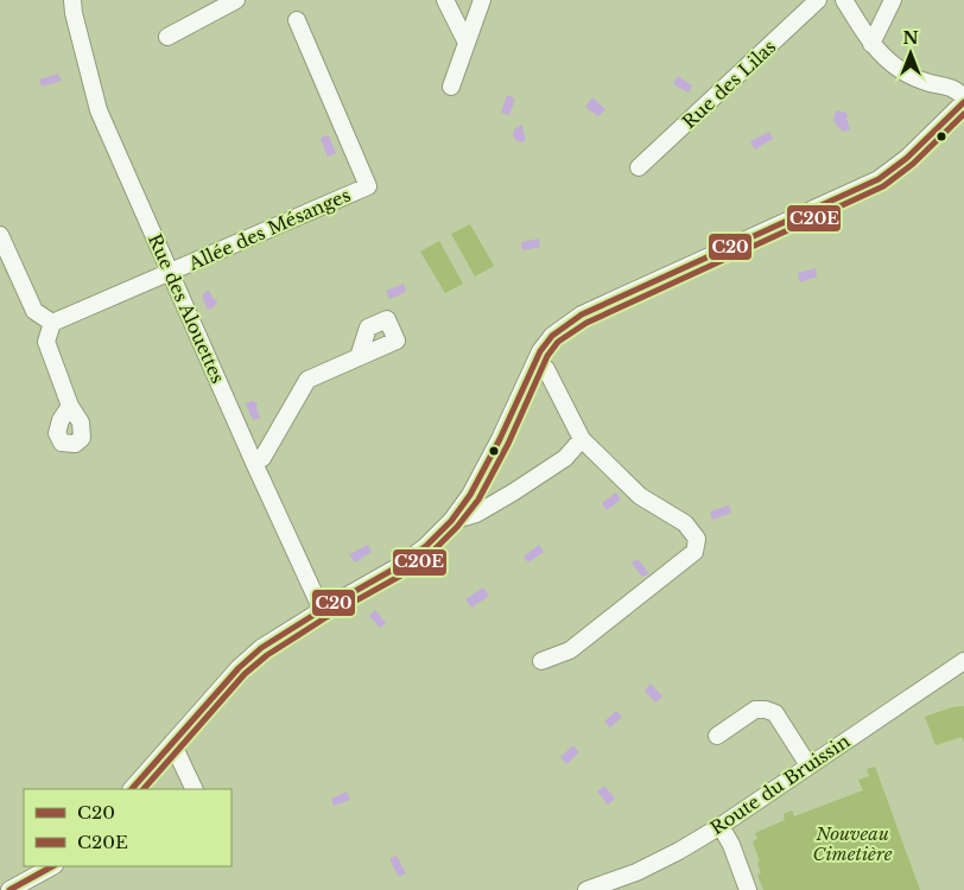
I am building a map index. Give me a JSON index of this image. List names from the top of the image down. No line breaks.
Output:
{"streets":{"street":["Rue des Lilas","Allée des Mésanges","Rue des Alouettes","Route du Bruissin"]},"crossings":[["Allée des Mésanges","Rue des Alouettes"]],"parks":["Nouveau Cimetière"],"lines":["transit line C20","transit line C20E"],"legend":["C20","C20E"],"north":"top"}
